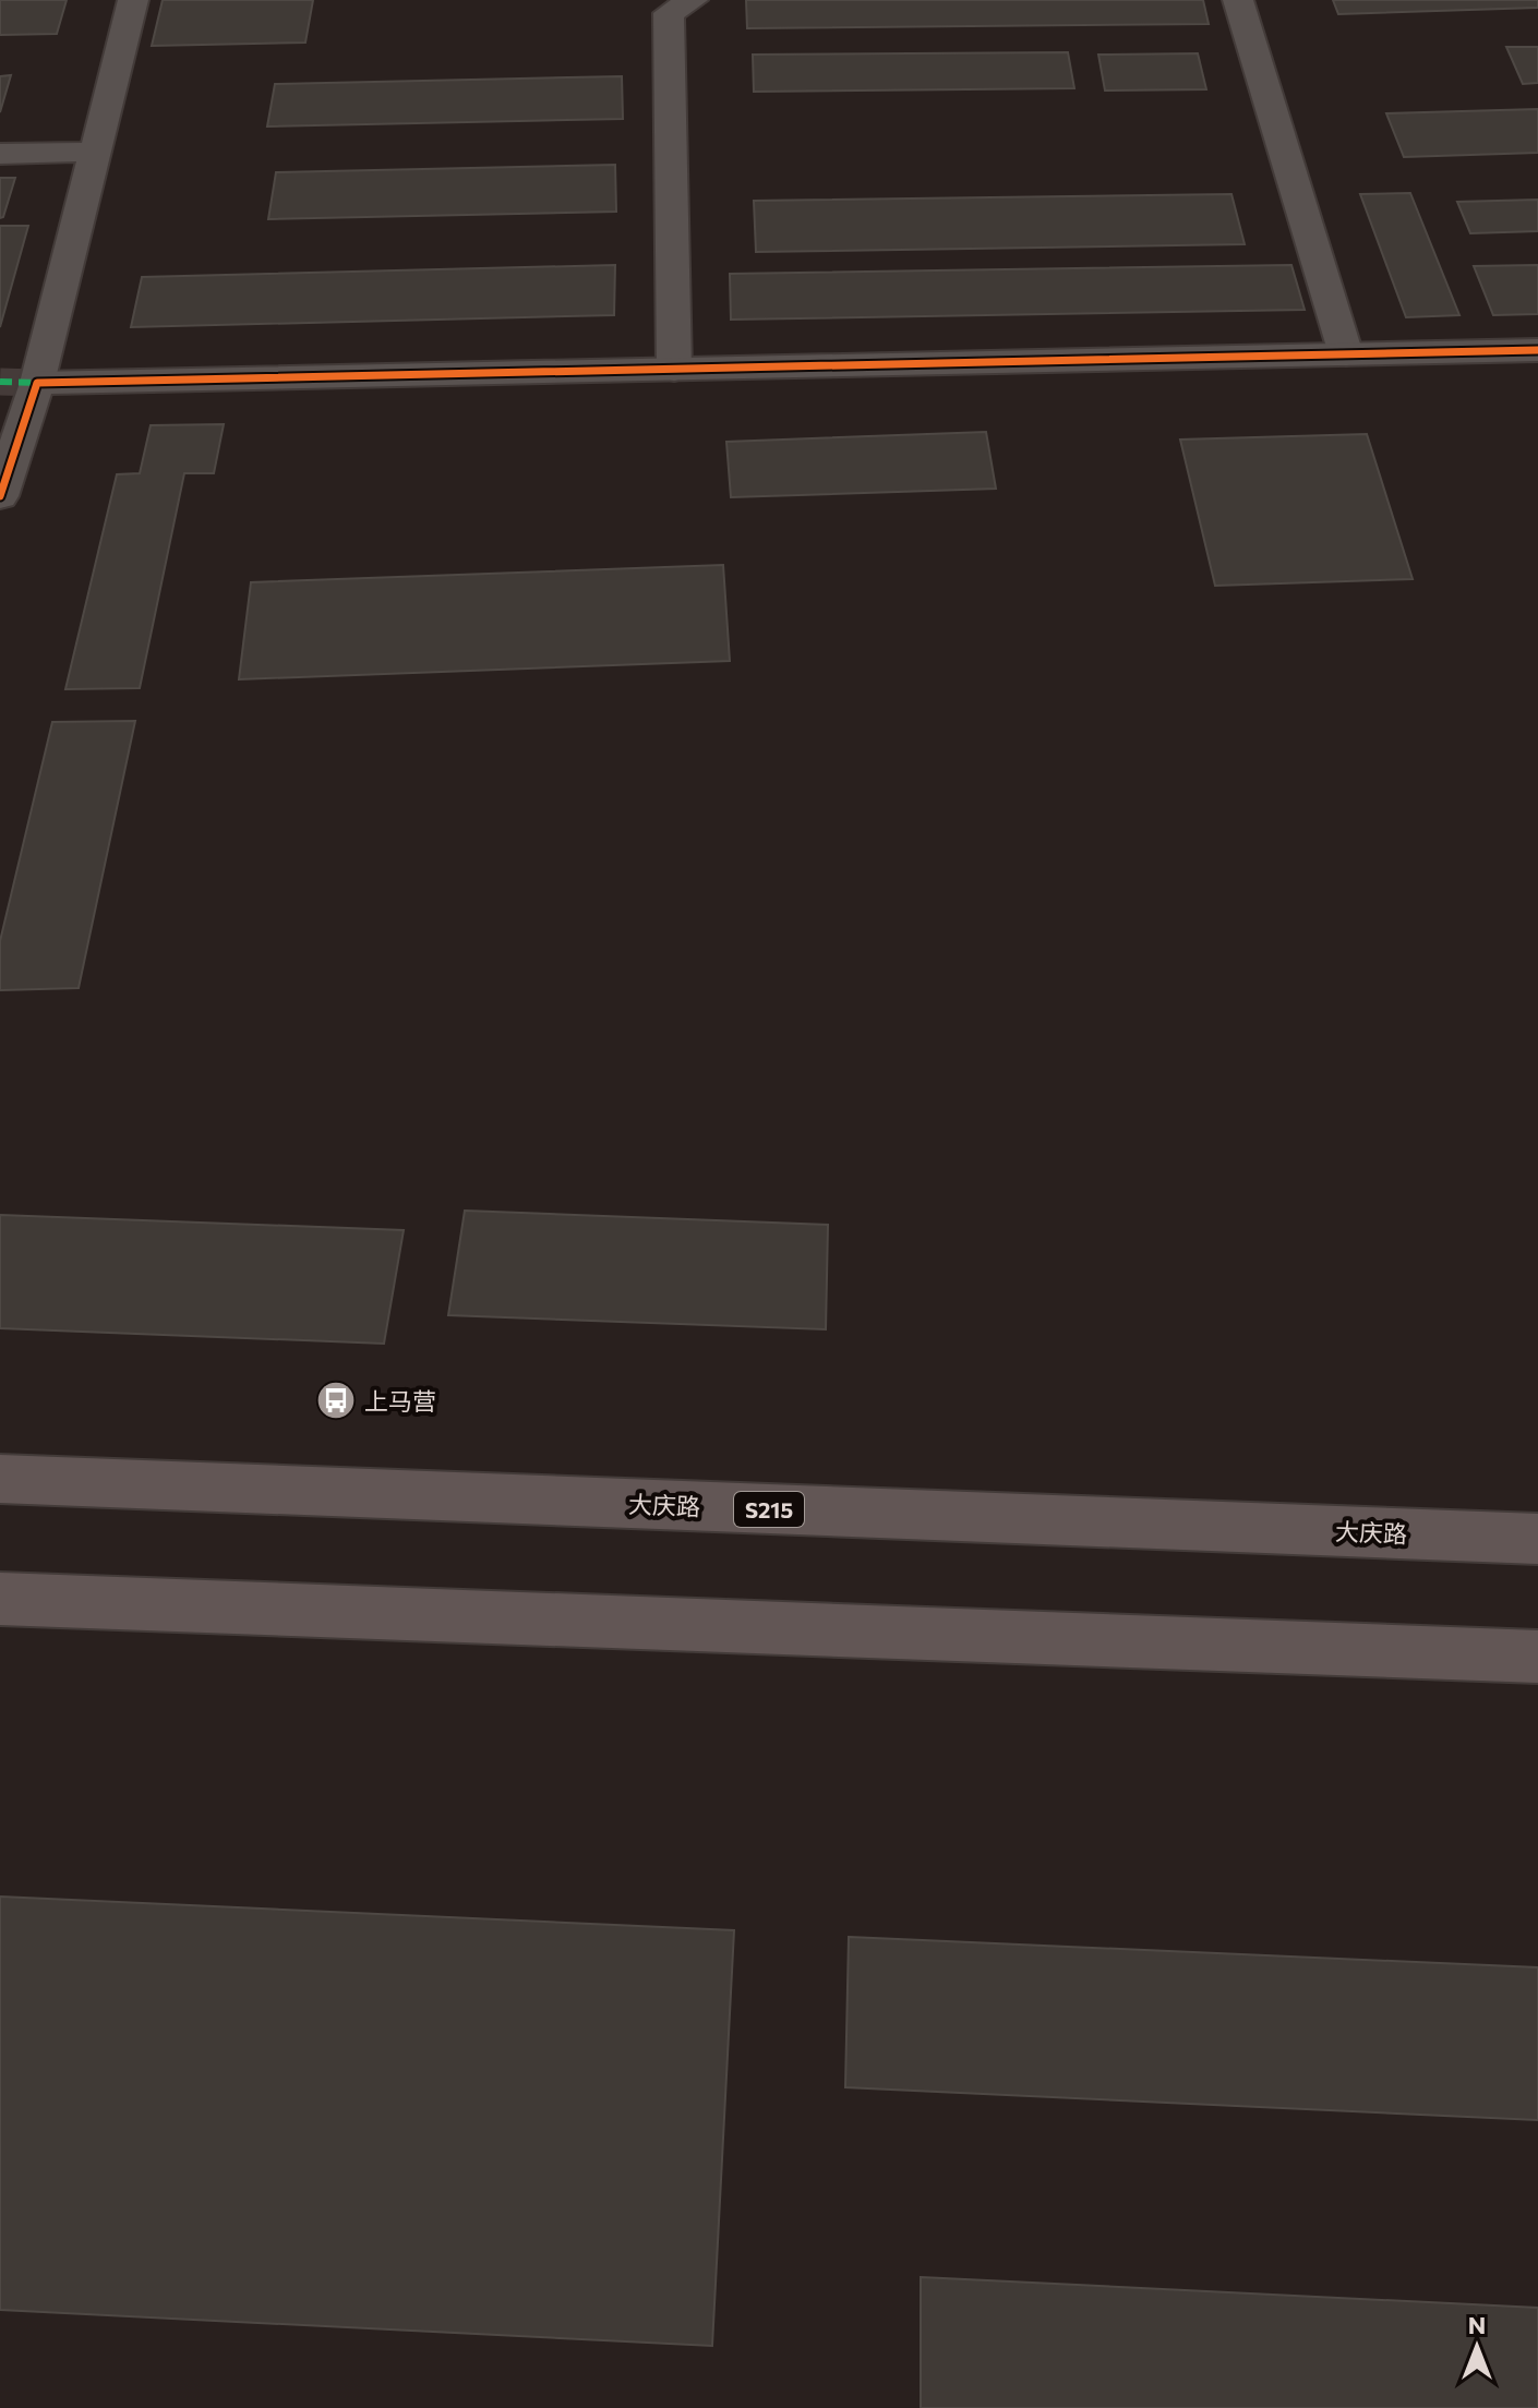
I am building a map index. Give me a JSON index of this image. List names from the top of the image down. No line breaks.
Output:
{"streets":{"main road":["大庆路","S215"]},"places":{"bus stop":["上马营"]},"north":"top"}
